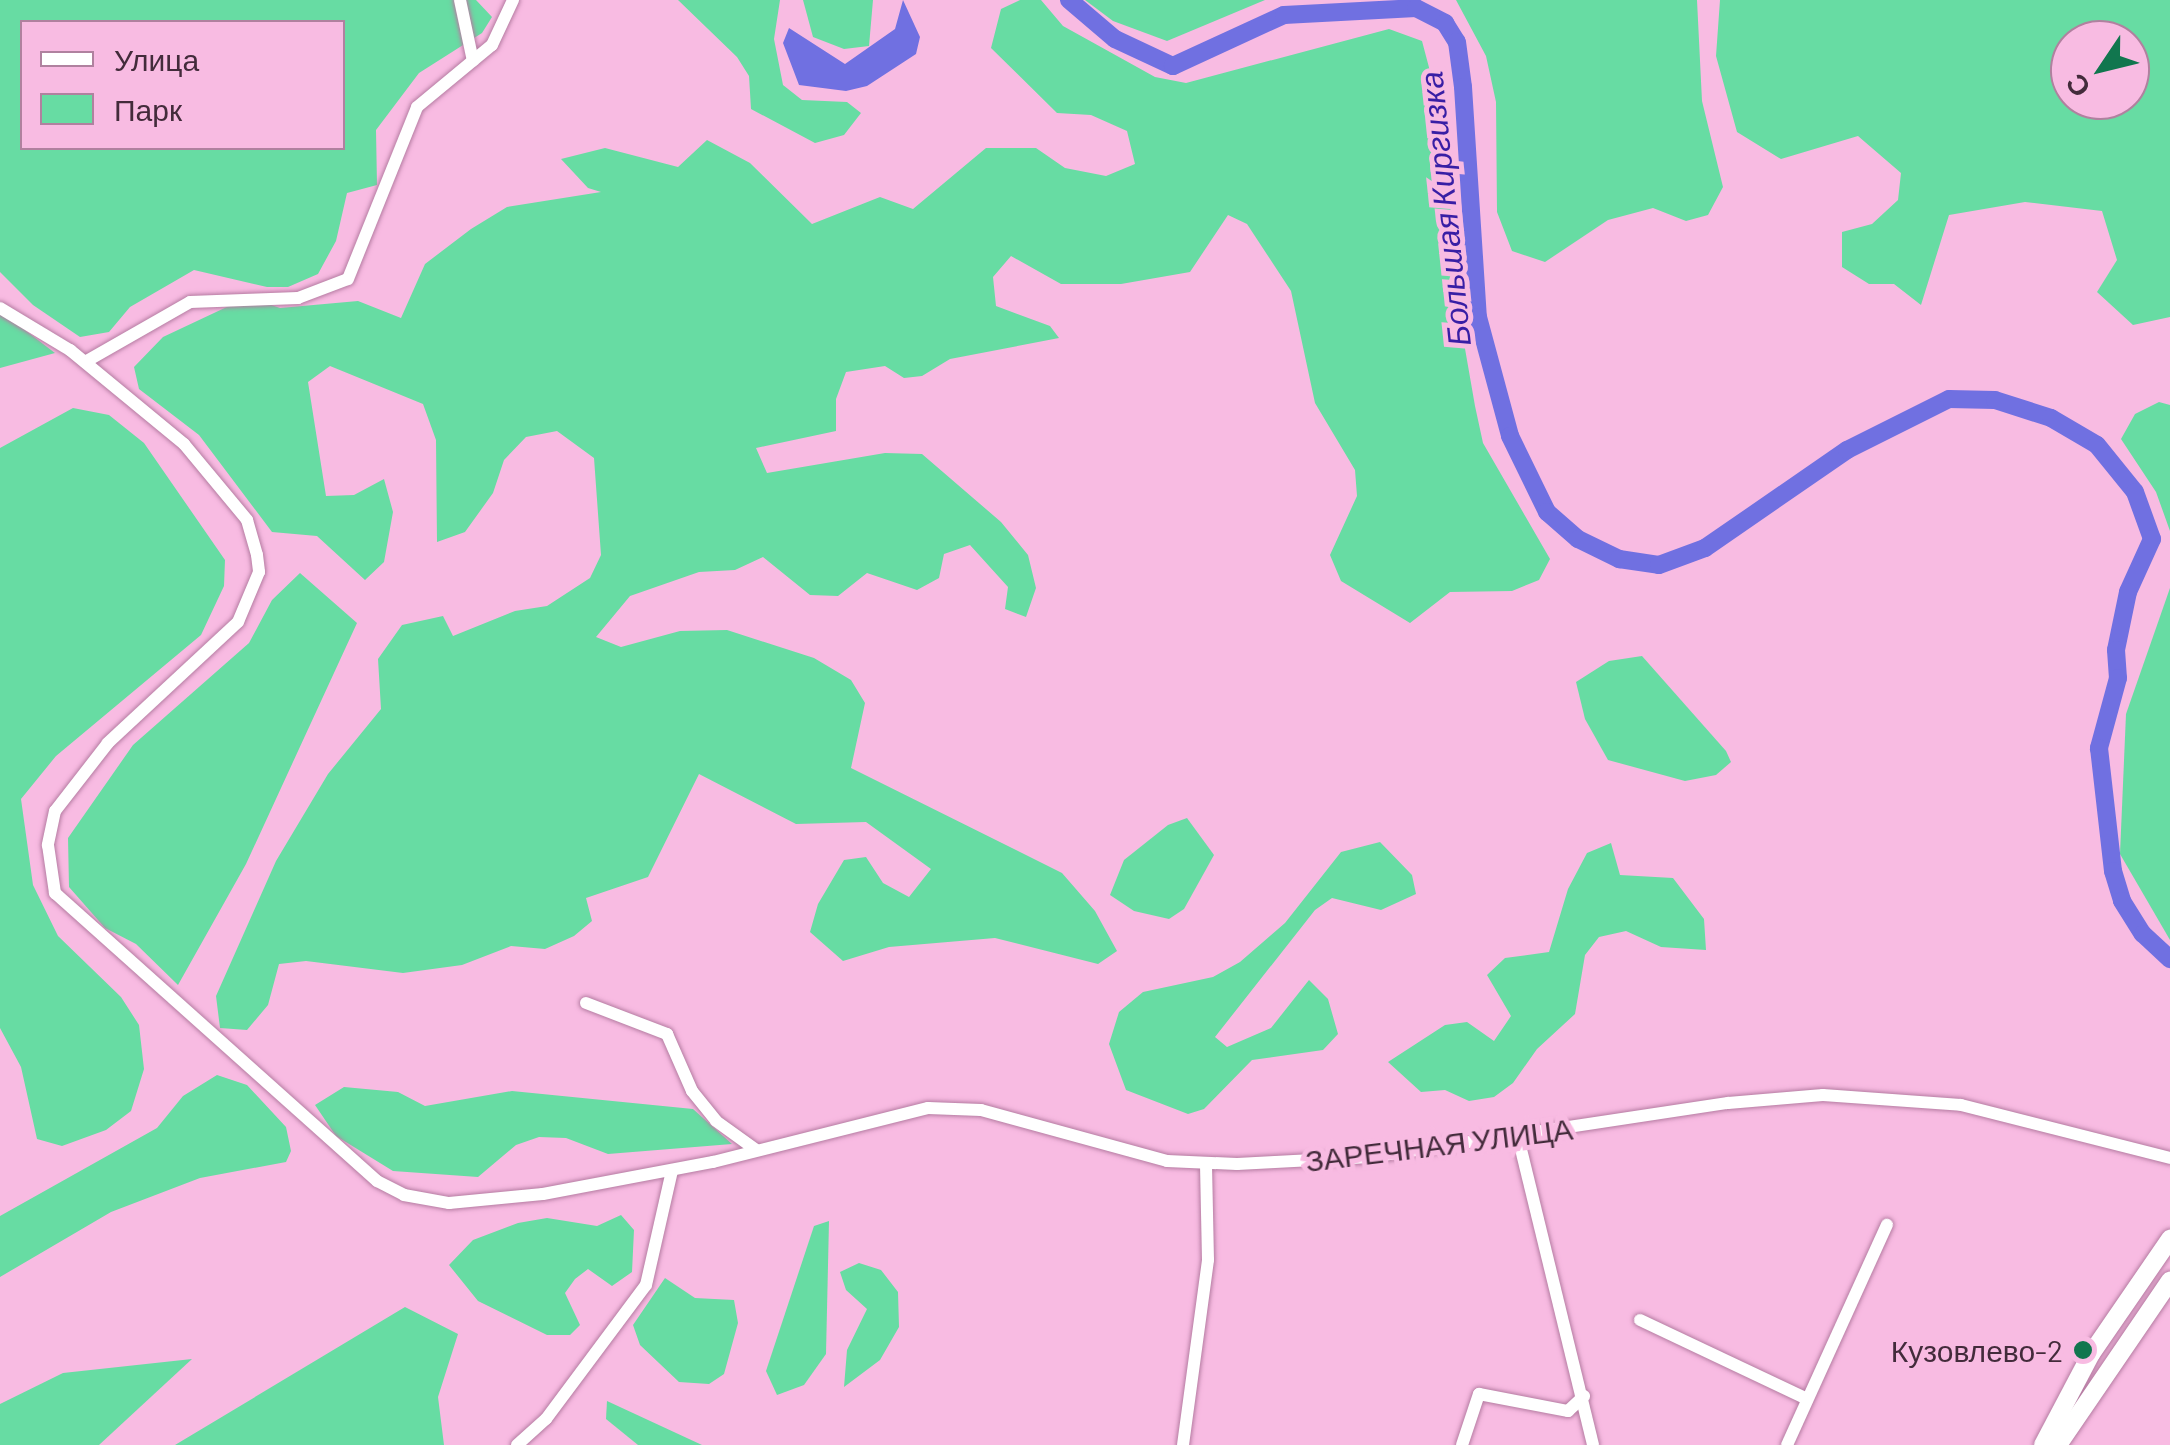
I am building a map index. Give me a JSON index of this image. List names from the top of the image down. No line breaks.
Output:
{"streets":{"street":["ЗАРЕЧНАЯ УЛИЦА"]},"water":["Большая Киргизка"],"places":["Кузовлево-2"],"legend":["Улица","Парк"],"north":"bottom left"}
